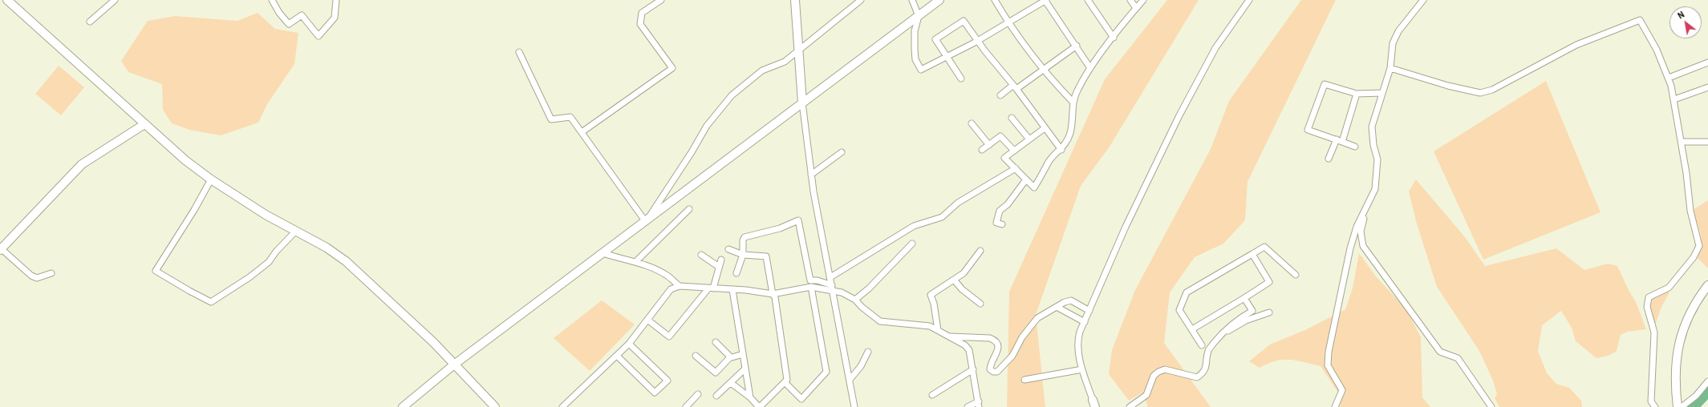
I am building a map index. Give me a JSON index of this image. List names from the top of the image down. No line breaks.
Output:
{"north":"top left"}
